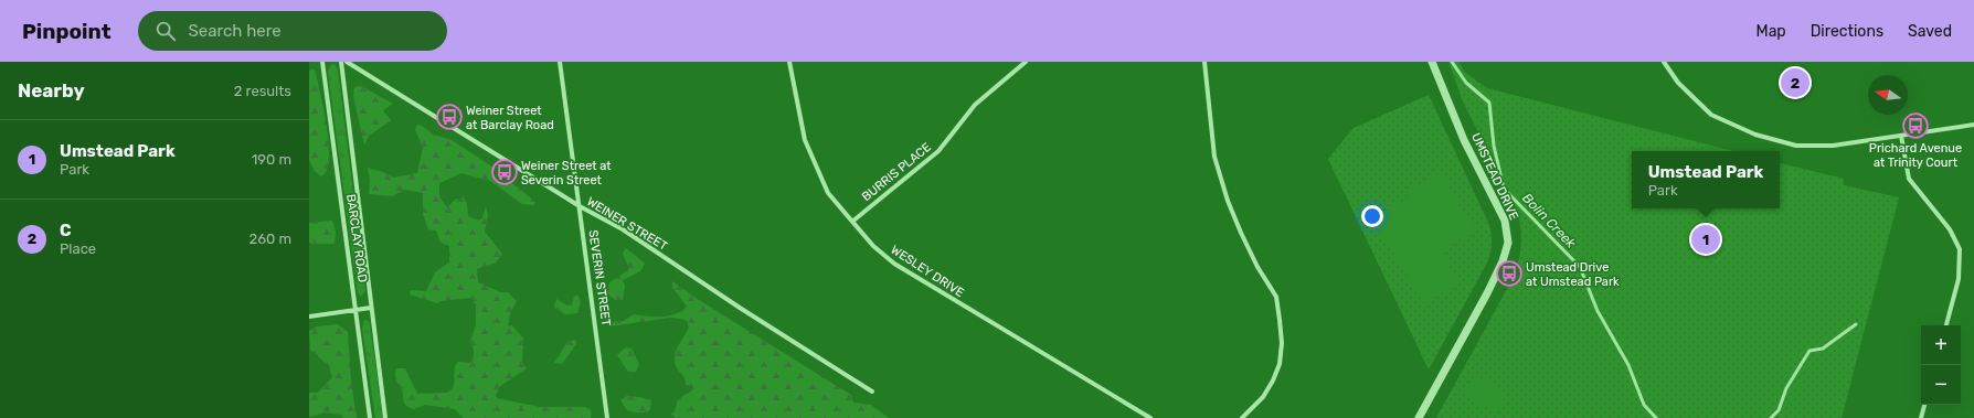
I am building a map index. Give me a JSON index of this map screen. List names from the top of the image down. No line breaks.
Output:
{"streets":{"street":["BURRIS PLACE","UMSTEAD DRIVE","WEINER STREET","BARCLAY ROAD","WESLEY DRIVE","SEVERIN STREET"]},"crossings":[["BURRIS PLACE","WESLEY DRIVE"],["WEINER STREET","SEVERIN STREET"]],"water":["Bolin Creek"],"places":{"bus stop":["Weiner Street at Barclay Road","Prichard Avenue at Trinity Court","Weiner Street at Severin Street","Umstead Drive at Umstead Park"]},"north":"left","page":{"header":"Pinpoint","search":"Search here","nav":["Map","Directions","Saved"],"heading":["Nearby","2 results"],"pins":["2","1"],"list":[{"mark":"1","name":"Umstead Park","note":"Park","value":"190 m"},{"mark":"2","name":"C","note":"Place","value":"260 m"}],"popup":["Umstead Park","Park"],"map_buttons":["+","−"]}}
